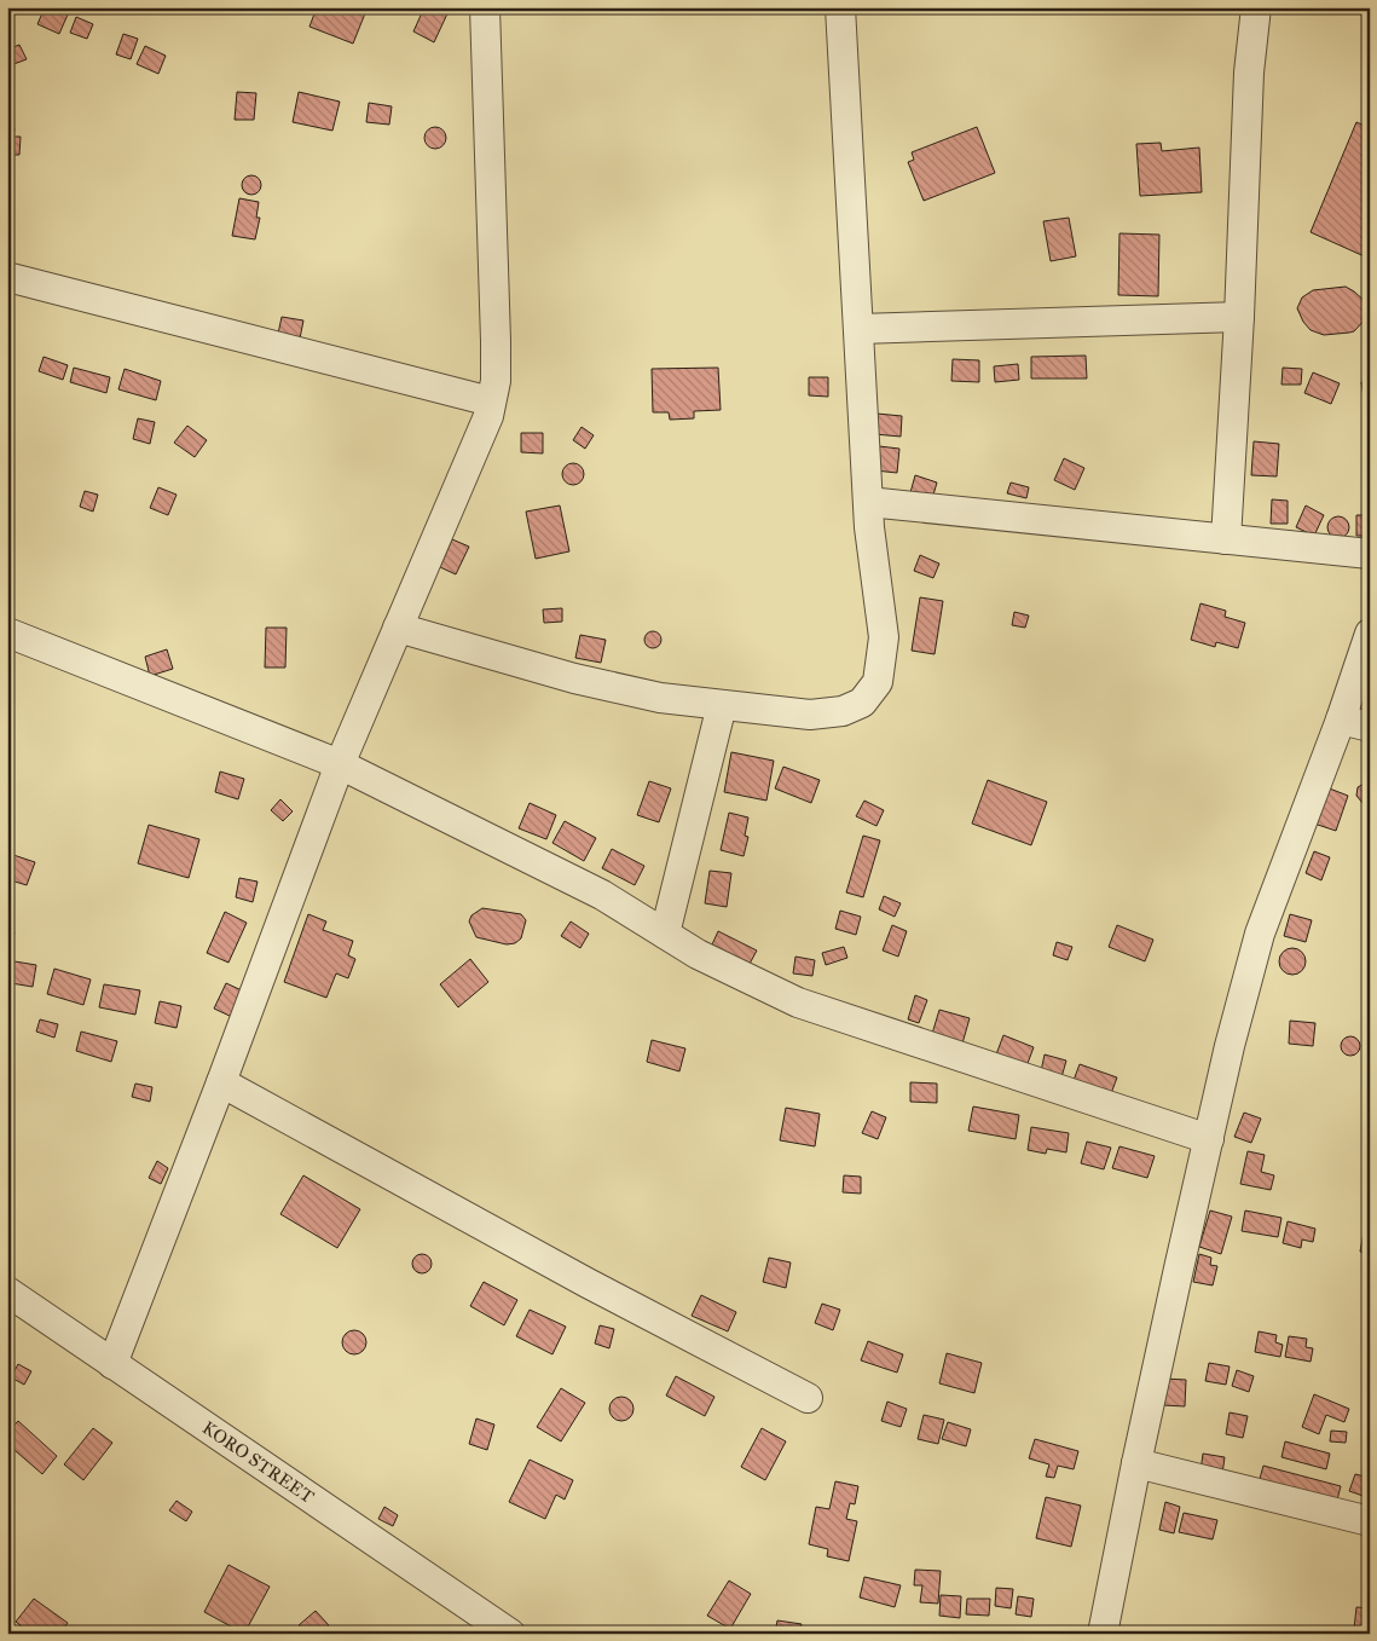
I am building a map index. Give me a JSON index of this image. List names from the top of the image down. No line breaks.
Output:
{"streets":{"street":["KORO STREET"]}}
